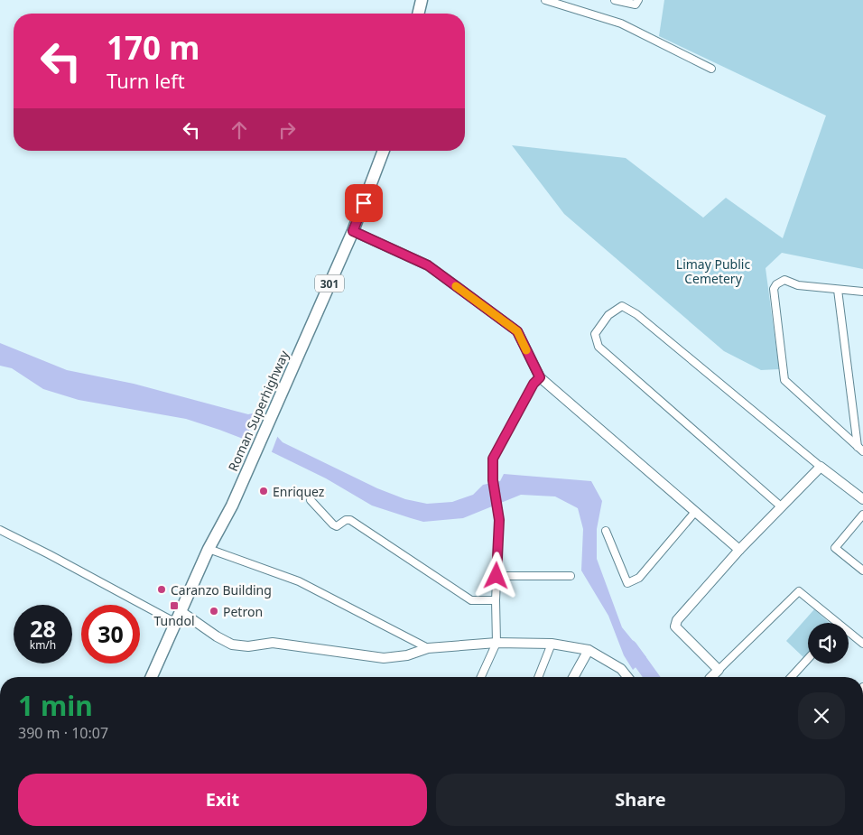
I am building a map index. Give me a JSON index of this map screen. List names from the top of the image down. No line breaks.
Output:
{"streets":{"main road":["301","Roman Superhighway"]},"parks":["Limay Public Cemetery"],"places":{"other":["Enriquez","Caranzo Building","Petron"],"transit":["Tundol"]},"page":{"turn":["170 m","Turn left"],"speed":"28 km/h","limit":"30","heading":["1 min","390 m · 10:07"],"buttons":["Exit","Share"]}}
